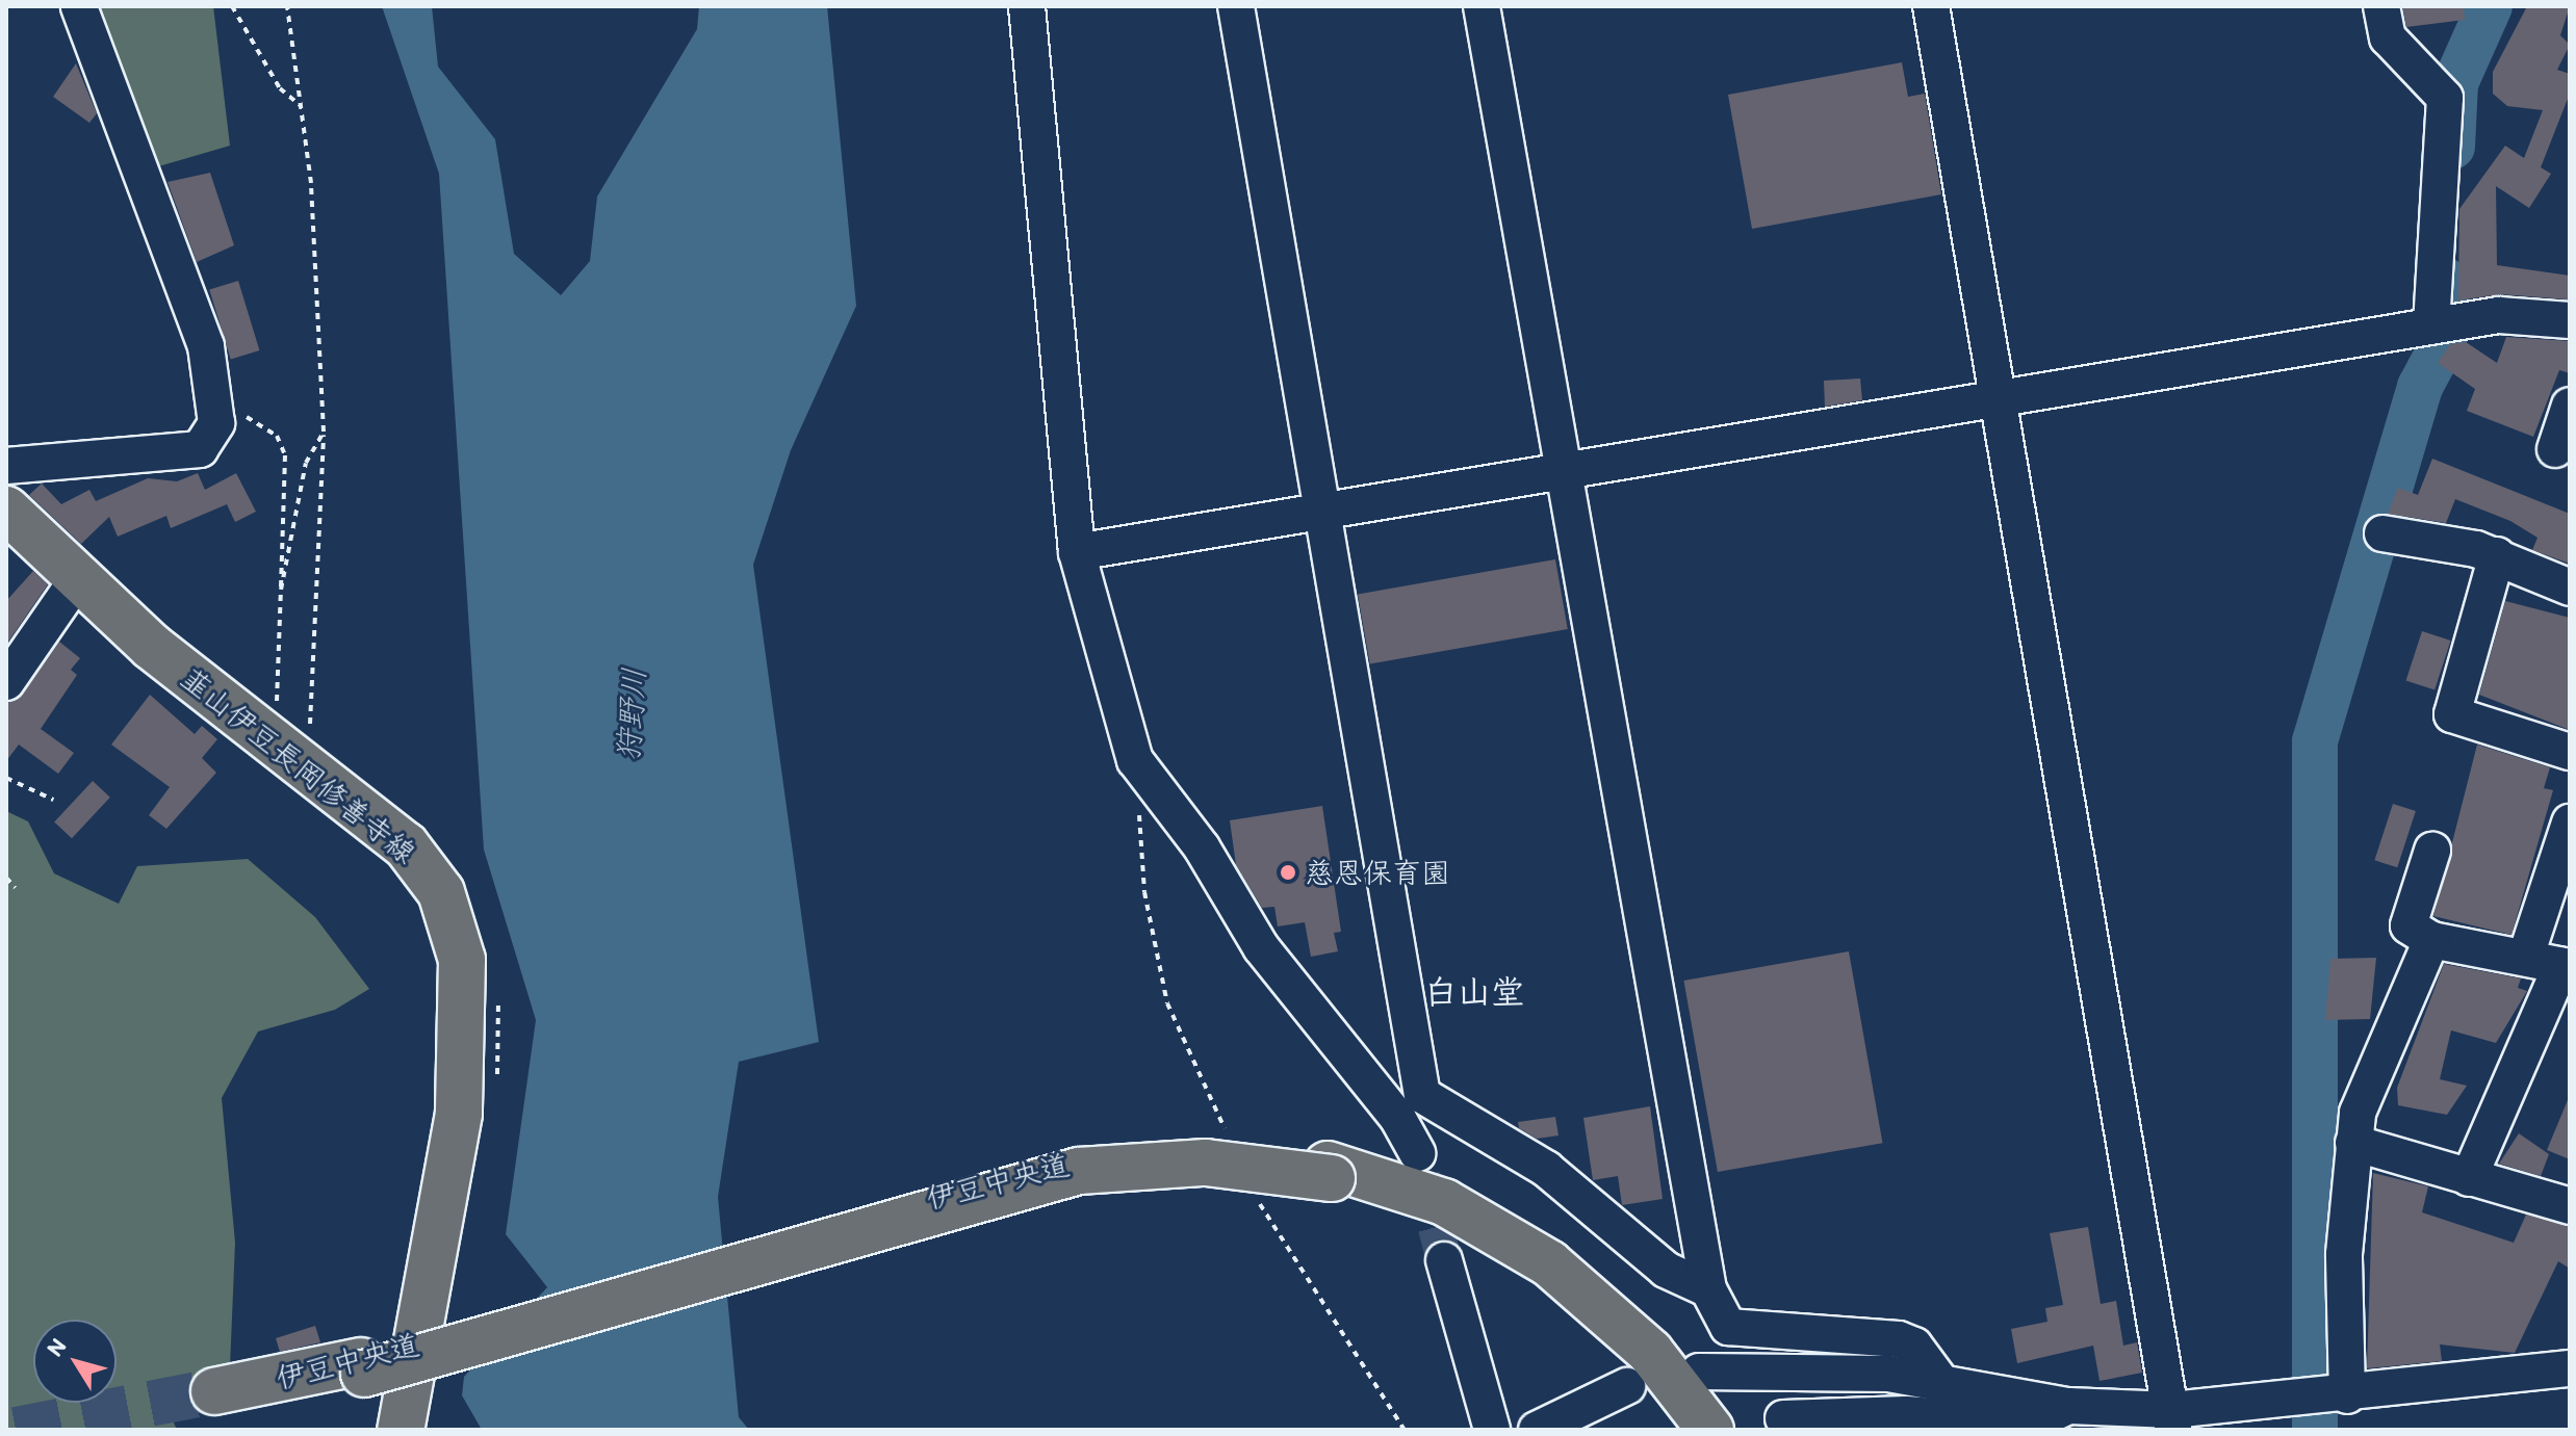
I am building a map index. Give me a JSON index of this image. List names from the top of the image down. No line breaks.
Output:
{"streets":{"main road":["韮山伊豆長岡修善寺線","伊豆中央道"]},"districts":["白山堂"],"water":["狩野川"],"places":["慈恩保育園"],"north":"top left"}
